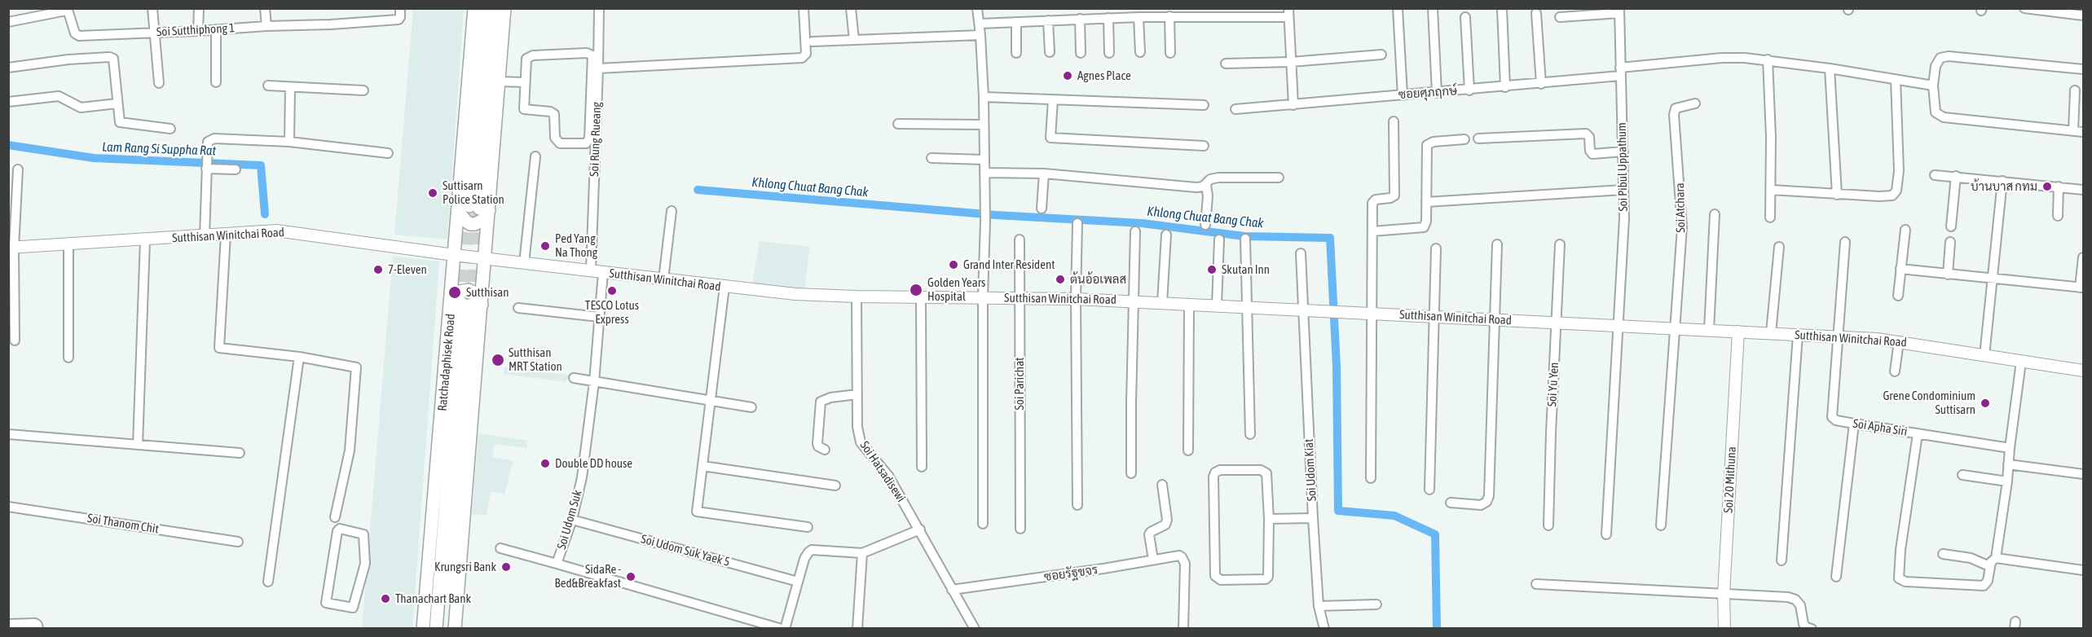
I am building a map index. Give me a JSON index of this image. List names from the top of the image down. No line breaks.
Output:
{"streets":{"main road":["Ratchadaphisek Road"],"street":["Soi Sutthiphong 1","ซอยศุภฤกษ์","Soi Rung Rueang","Soi Pibul Uppathum","Soi Atchara","Sutthisan Winitchai Road","Soi Parichat","Soi Yu Yen","Soi Apha Siri","Soi Udom Kiat","Soi Hatsadisewi","Soi 20 Mithuna","Soi Udom Suk","Soi Thanom Chit","Soi Udom Suk Yaek 5","ซอยรัฐขจร"]},"crossings":[["ซอยศุภฤกษ์","Soi Pibul Uppathum"],["Soi Rung Rueang","Sutthisan Winitchai Road"],["Soi Pibul Uppathum","Sutthisan Winitchai Road"],["Soi Atchara","Sutthisan Winitchai Road"],["Sutthisan Winitchai Road","Ratchadaphisek Road"],["Sutthisan Winitchai Road","Soi Parichat"],["Sutthisan Winitchai Road","Soi Yu Yen"],["Sutthisan Winitchai Road","Soi Apha Siri"],["Sutthisan Winitchai Road","Soi Udom Kiat"],["Sutthisan Winitchai Road","Soi Hatsadisewi"],["Sutthisan Winitchai Road","Soi 20 Mithuna"],["Sutthisan Winitchai Road","Soi Udom Suk"],["Soi Hatsadisewi","ซอยรัฐขจร"],["Soi Udom Suk","Soi Udom Suk Yaek 5"]],"water":["Lam Rang Si Suppha Rat","Khlong Chuat Bang Chak"],"places":["Agnes Place","บ้านบาส กทม","Suttisarn Police Station","Ped Yang Na Thong","Grand Inter Resident","7-Eleven","Skutan Inn","ต้นอ้อเพลส","Golden Years Hospital","TESCO Lotus Express","Sutthisan","Sutthisan MRT Station","Grene Condominium Suttisarn","Double DD house","Krungsri Bank","SidaRe - Bed&Breakfast","Thanachart Bank"]}
